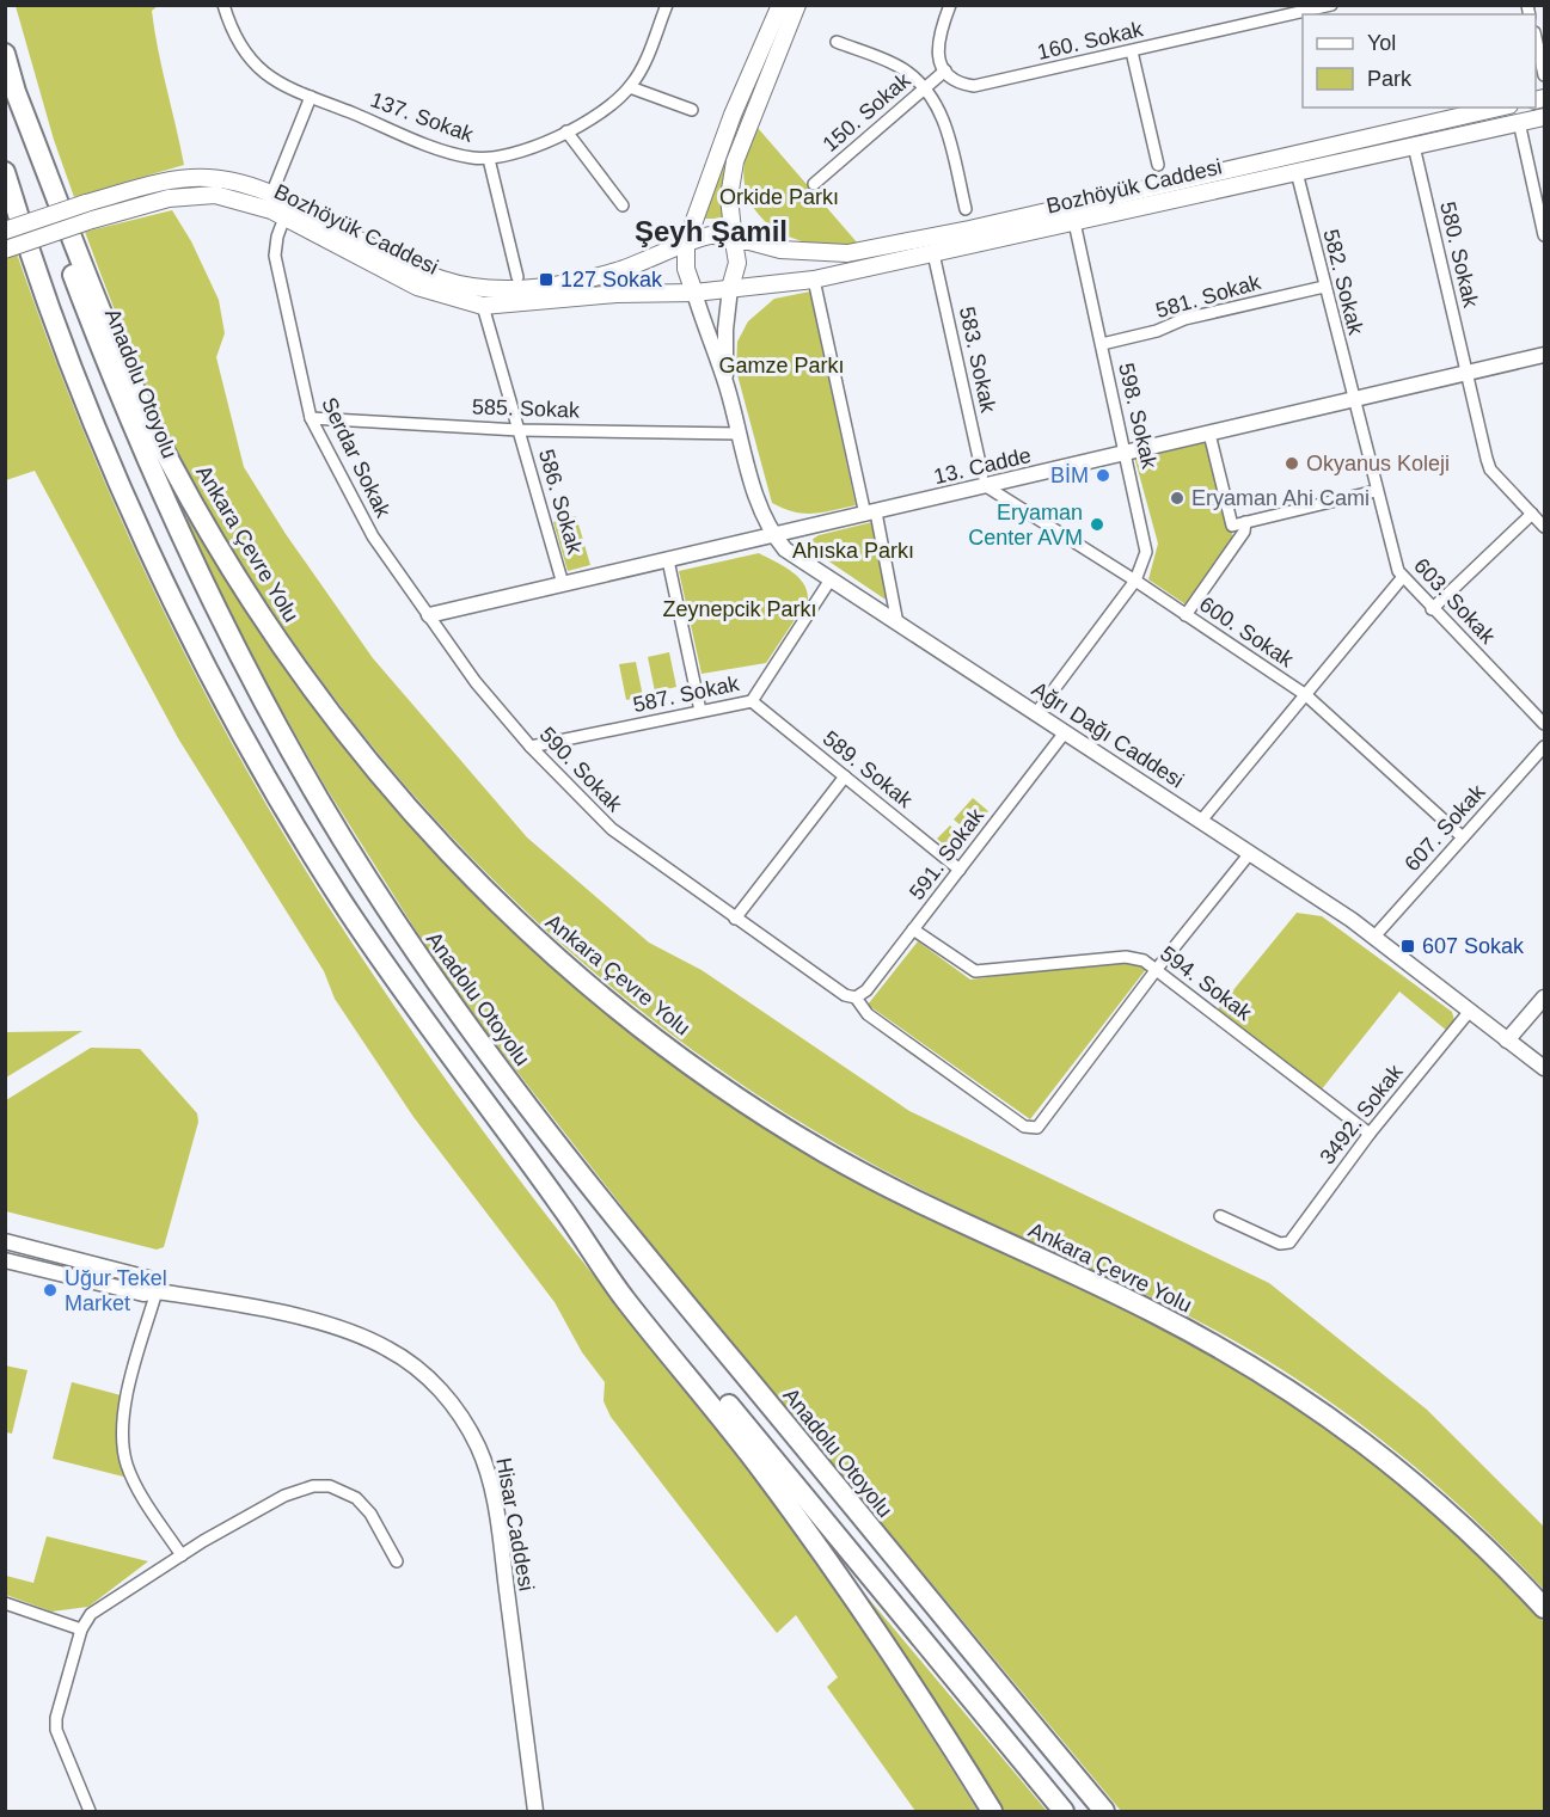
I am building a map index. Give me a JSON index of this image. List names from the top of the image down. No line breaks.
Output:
{"streets":{"highway":["Anadolu Otoyolu","Ankara Çevre Yolu"],"main road":["Bozhöyük Caddesi"],"street":["160. Sokak","150. Sokak","137. Sokak","580. Sokak","582. Sokak","581. Sokak","583. Sokak","585. Sokak","598. Sokak","Serdar Sokak","13. Cadde","586. Sokak","603. Sokak","600. Sokak","587. Sokak","Ağrı Dağı Caddesi","590. Sokak","589. Sokak","607. Sokak","591. Sokak","594. Sokak","3492. Sokak","Hisar Caddesi"]},"crossings":[["160. Sokak","150. Sokak"],["Bozhöyük Caddesi","580. Sokak"],["Bozhöyük Caddesi","582. Sokak"],["Bozhöyük Caddesi","583. Sokak"],["Bozhöyük Caddesi","598. Sokak"],["Bozhöyük Caddesi","Serdar Sokak"],["Bozhöyük Caddesi","586. Sokak"],["Bozhöyük Caddesi","Ağrı Dağı Caddesi"],["580. Sokak","13. Cadde"],["582. Sokak","581. Sokak"],["582. Sokak","13. Cadde"],["582. Sokak","603. Sokak"],["581. Sokak","598. Sokak"],["583. Sokak","13. Cadde"],["583. Sokak","600. Sokak"],["Anadolu Otoyolu","Ankara Çevre Yolu"],["585. Sokak","Serdar Sokak"],["585. Sokak","586. Sokak"],["585. Sokak","Ağrı Dağı Caddesi"],["598. Sokak","13. Cadde"],["598. Sokak","600. Sokak"],["598. Sokak","Ağrı Dağı Caddesi"],["Serdar Sokak","13. Cadde"],["Serdar Sokak","590. Sokak"],["13. Cadde","586. Sokak"],["13. Cadde","603. Sokak"],["13. Cadde","600. Sokak"],["13. Cadde","Ağrı Dağı Caddesi"],["13. Cadde","590. Sokak"],["600. Sokak","607. Sokak"],["587. Sokak","Ağrı Dağı Caddesi"],["587. Sokak","590. Sokak"],["587. Sokak","589. Sokak"],["Ağrı Dağı Caddesi","590. Sokak"],["Ağrı Dağı Caddesi","607. Sokak"],["Ağrı Dağı Caddesi","591. Sokak"],["Ağrı Dağı Caddesi","3492. Sokak"],["590. Sokak","591. Sokak"],["590. Sokak","594. Sokak"],["589. Sokak","591. Sokak"],["591. Sokak","594. Sokak"],["594. Sokak","3492. Sokak"]],"districts":["Şeyh Şamil"],"parks":["Orkide Parkı","Gamze Parkı","Ahıska Parkı","Zeynepcik Parkı"],"places":{"transit":["127 Sokak","607 Sokak"],"other":["Okyanus Koleji","BİM","Eryaman Ahi Cami","Eryaman Center AVM","Uğur Tekel Market"]},"legend":["Yol","Park"]}
